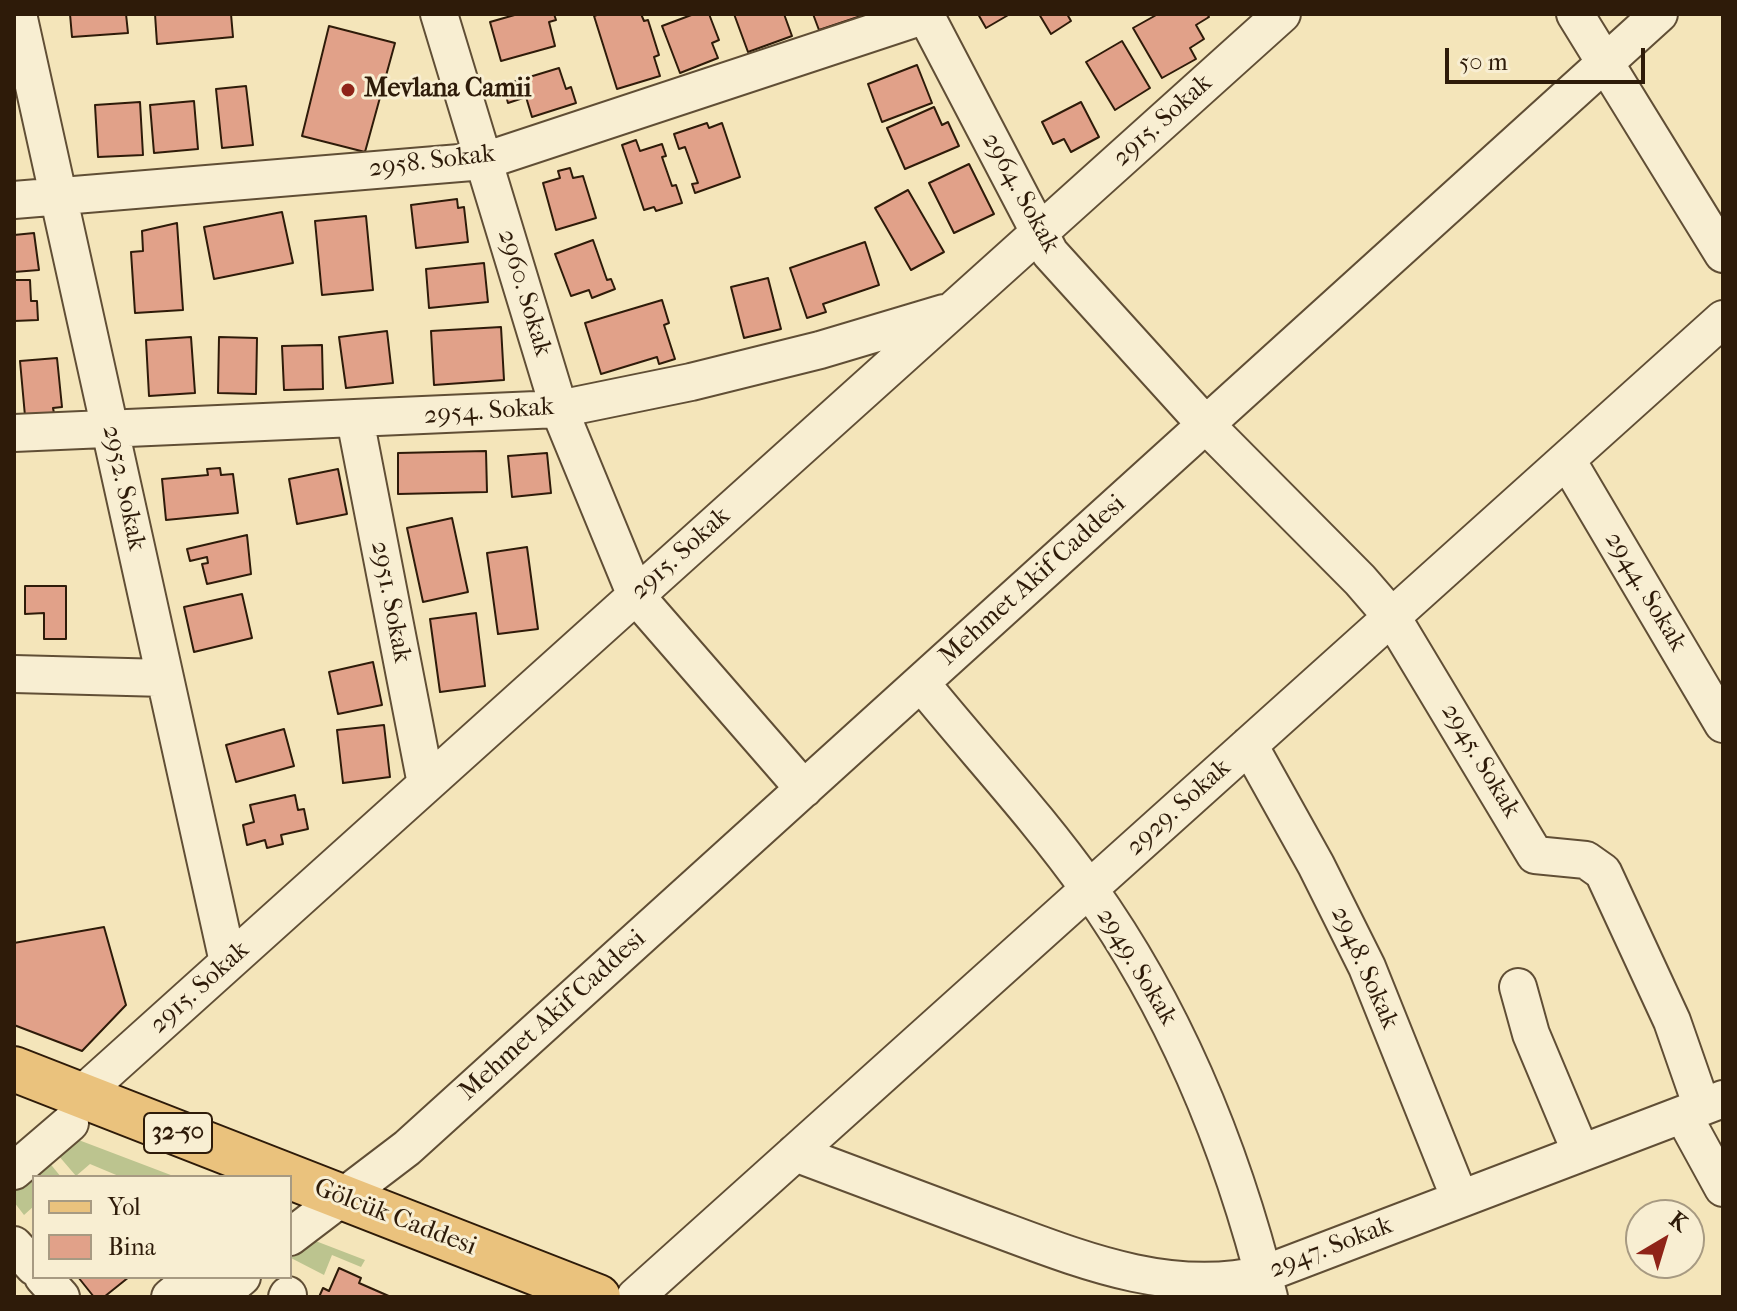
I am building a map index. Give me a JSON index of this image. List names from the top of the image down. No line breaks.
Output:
{"streets":{"main road":["32-50","Gölcük Caddesi"],"street":["2915. Sokak","2958. Sokak","2964. Sokak","2960. Sokak","2954. Sokak","2952. Sokak","Mehmet Akif Caddesi","2944. Sokak","2951. Sokak","2945. Sokak","2929. Sokak","2949. Sokak","2948. Sokak","2947. Sokak"]},"crossings":[["2915. Sokak","2964. Sokak"],["2915. Sokak","2960. Sokak"],["2915. Sokak","2954. Sokak"],["2915. Sokak","2952. Sokak"],["2915. Sokak","2951. Sokak"],["2915. Sokak","Gölcük Caddesi"],["2958. Sokak","2964. Sokak"],["2958. Sokak","2960. Sokak"],["2958. Sokak","2952. Sokak"],["2964. Sokak","Mehmet Akif Caddesi"],["2964. Sokak","2945. Sokak"],["2960. Sokak","2954. Sokak"],["2960. Sokak","Mehmet Akif Caddesi"],["2954. Sokak","2952. Sokak"],["2954. Sokak","2951. Sokak"],["Mehmet Akif Caddesi","2945. Sokak"],["Mehmet Akif Caddesi","2949. Sokak"],["Mehmet Akif Caddesi","Gölcük Caddesi"],["2944. Sokak","2929. Sokak"],["2945. Sokak","2929. Sokak"],["2945. Sokak","2947. Sokak"],["2929. Sokak","2949. Sokak"],["2929. Sokak","2948. Sokak"],["2929. Sokak","2947. Sokak"],["2949. Sokak","2947. Sokak"],["2948. Sokak","2947. Sokak"]],"places":["Mevlana Camii"],"legend":["Yol","Bina"],"scale_bar":"50 m","north":"top right"}
